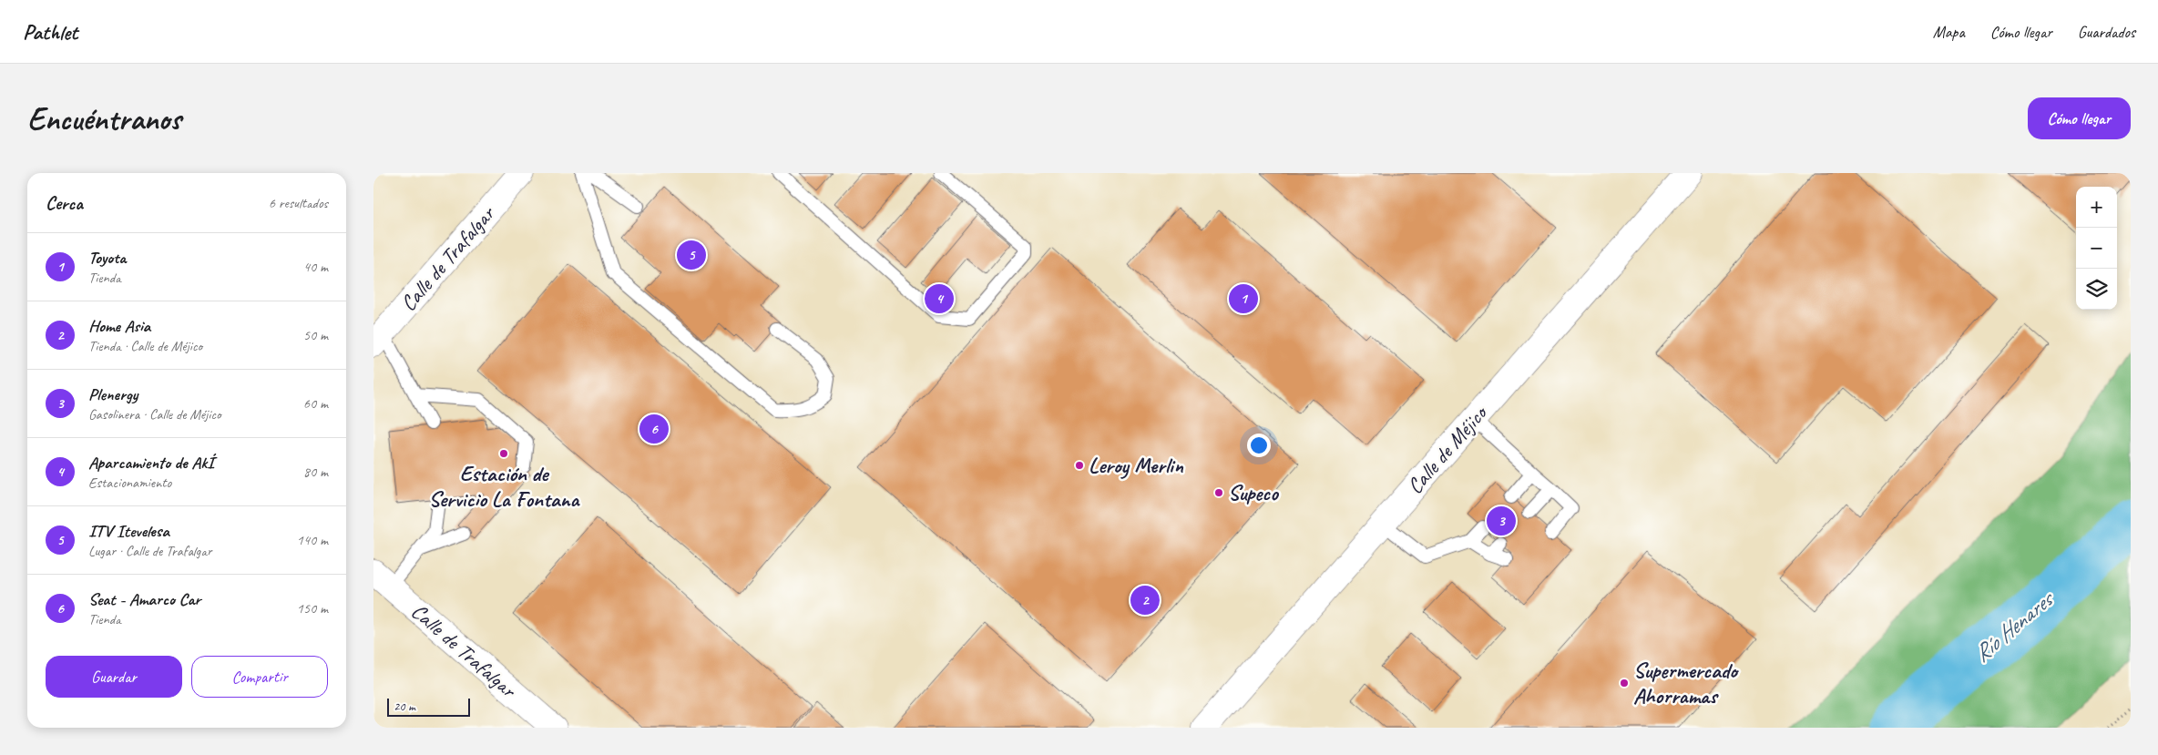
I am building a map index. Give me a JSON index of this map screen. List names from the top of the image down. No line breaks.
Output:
{"streets":{"street":["Calle de Trafalgar","Calle de Méjico"]},"water":["Río Henares"],"places":["Estación de Servicio La Fontana","Leroy Merlin","Supeco","Supermercado Ahorramas"],"scale_bar":"20 m","page":{"header":"Pathlet","nav":["Mapa","Cómo llegar","Guardados"],"buttons":["Cómo llegar",["Guardar","Compartir"]],"title":"Encuéntranos","heading":["Cerca","6 resultados"],"map_buttons":["+","−"],"list":[{"mark":"1","name":"Toyota","note":"Tienda","value":"40 m"},{"mark":"2","name":"Home Asia","note":"Tienda · Calle de Méjico","value":"50 m"},{"mark":"3","name":"Plenergy","note":"Gasolinera · Calle de Méjico","value":"60 m"},{"mark":"4","name":"Aparcamiento de AkÍ","note":"Estacionamiento","value":"80 m"},{"mark":"5","name":"ITV Itevelesa","note":"Lugar · Calle de Trafalgar","value":"140 m"},{"mark":"6","name":"Seat - Amarco Car","note":"Tienda","value":"150 m"}],"pins":["5","1","4","6","3","2"],"scale":"20 m"}}
